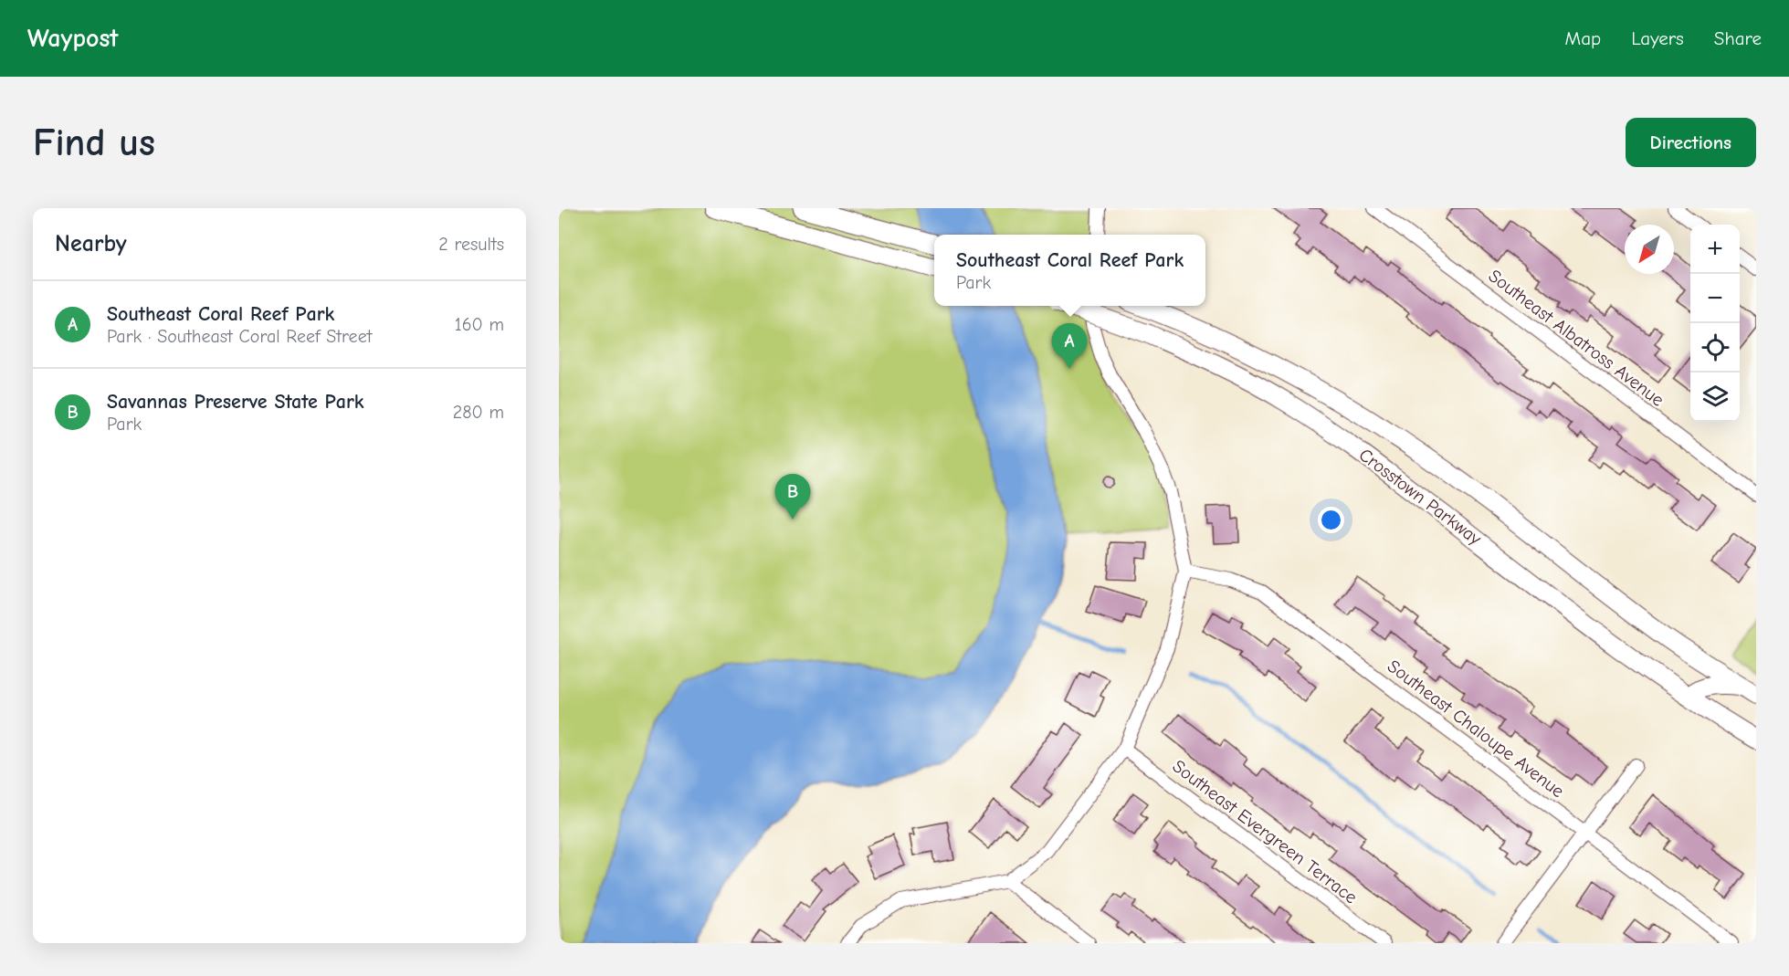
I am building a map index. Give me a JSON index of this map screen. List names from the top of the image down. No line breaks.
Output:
{"streets":{"main road":["Crosstown Parkway"],"street":["Southeast Albatross Avenue","Southeast Chaloupe Avenue","Southeast Evergreen Terrace"]},"north":"bottom left","page":{"header":"Waypost","nav":["Map","Layers","Share"],"buttons":"Directions","title":"Find us","heading":["Nearby","2 results"],"map_buttons":["+","−"],"popup":["Southeast Coral Reef Park","Park"],"list":[{"mark":"A","name":"Southeast Coral Reef Park","note":"Park · Southeast Coral Reef Street","value":"160 m"},{"mark":"B","name":"Savannas Preserve State Park","note":"Park","value":"280 m"}],"pins":["A","B"]}}
